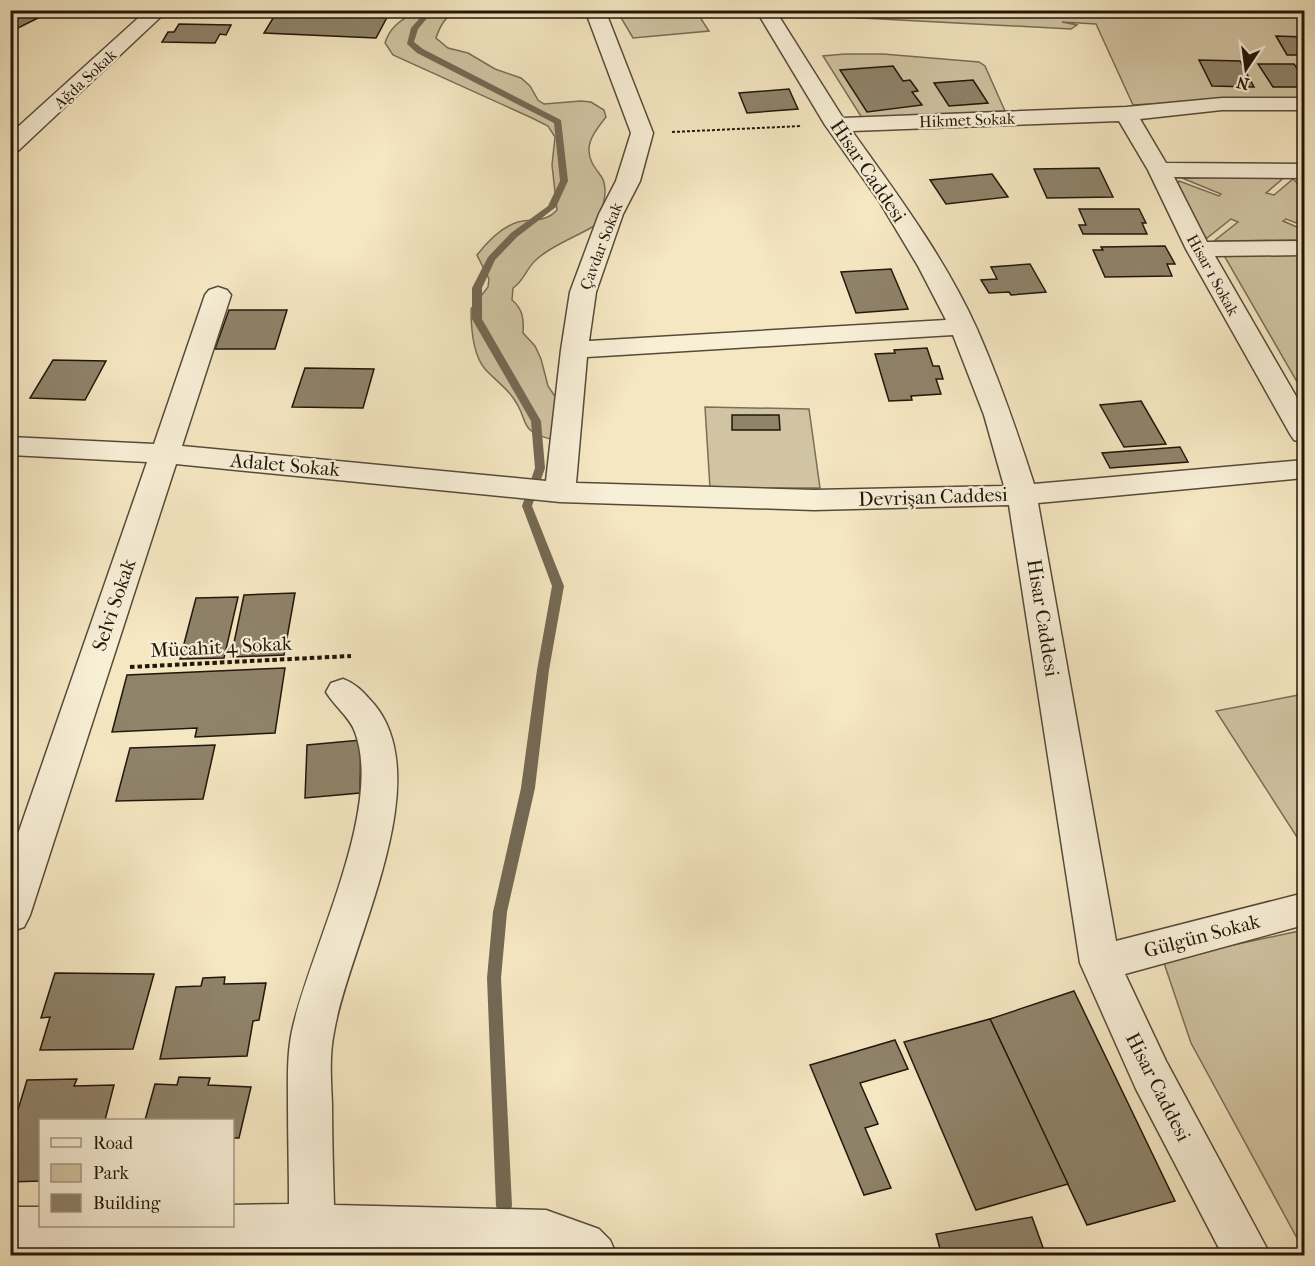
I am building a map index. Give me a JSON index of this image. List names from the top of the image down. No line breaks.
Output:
{"streets":{"street":["Ağda Sokak","Hikmet Sokak","Hisar Caddesi","Çavdar Sokak","Hisar 1 Sokak","Adalet Sokak","Devrişan Caddesi","Selvi Sokak","Gülgün Sokak"],"path":["Mücahit 4 Sokak"]},"crossings":[["Hikmet Sokak","Hisar Caddesi"],["Hikmet Sokak","Hisar 1 Sokak"],["Hisar Caddesi","Devrişan Caddesi"],["Hisar Caddesi","Gülgün Sokak"],["Çavdar Sokak","Adalet Sokak"],["Çavdar Sokak","Devrişan Caddesi"],["Adalet Sokak","Devrişan Caddesi"],["Adalet Sokak","Selvi Sokak"],["Selvi Sokak","Mücahit 4 Sokak"]],"legend":["Road","Park","Building"],"north":"bottom"}
